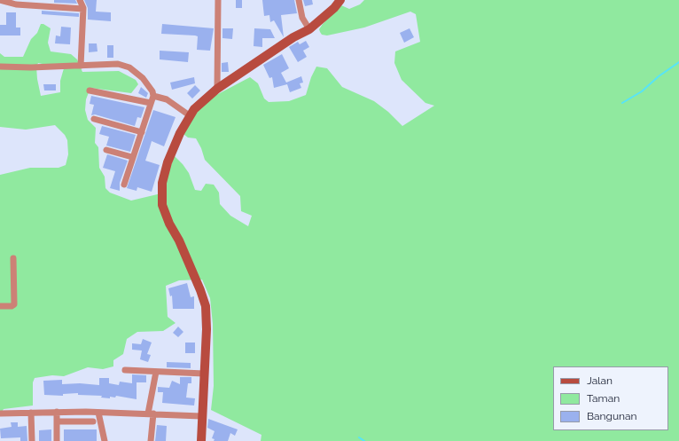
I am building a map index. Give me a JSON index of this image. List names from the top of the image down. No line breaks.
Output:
{"legend":["Jalan","Taman","Bangunan"]}
